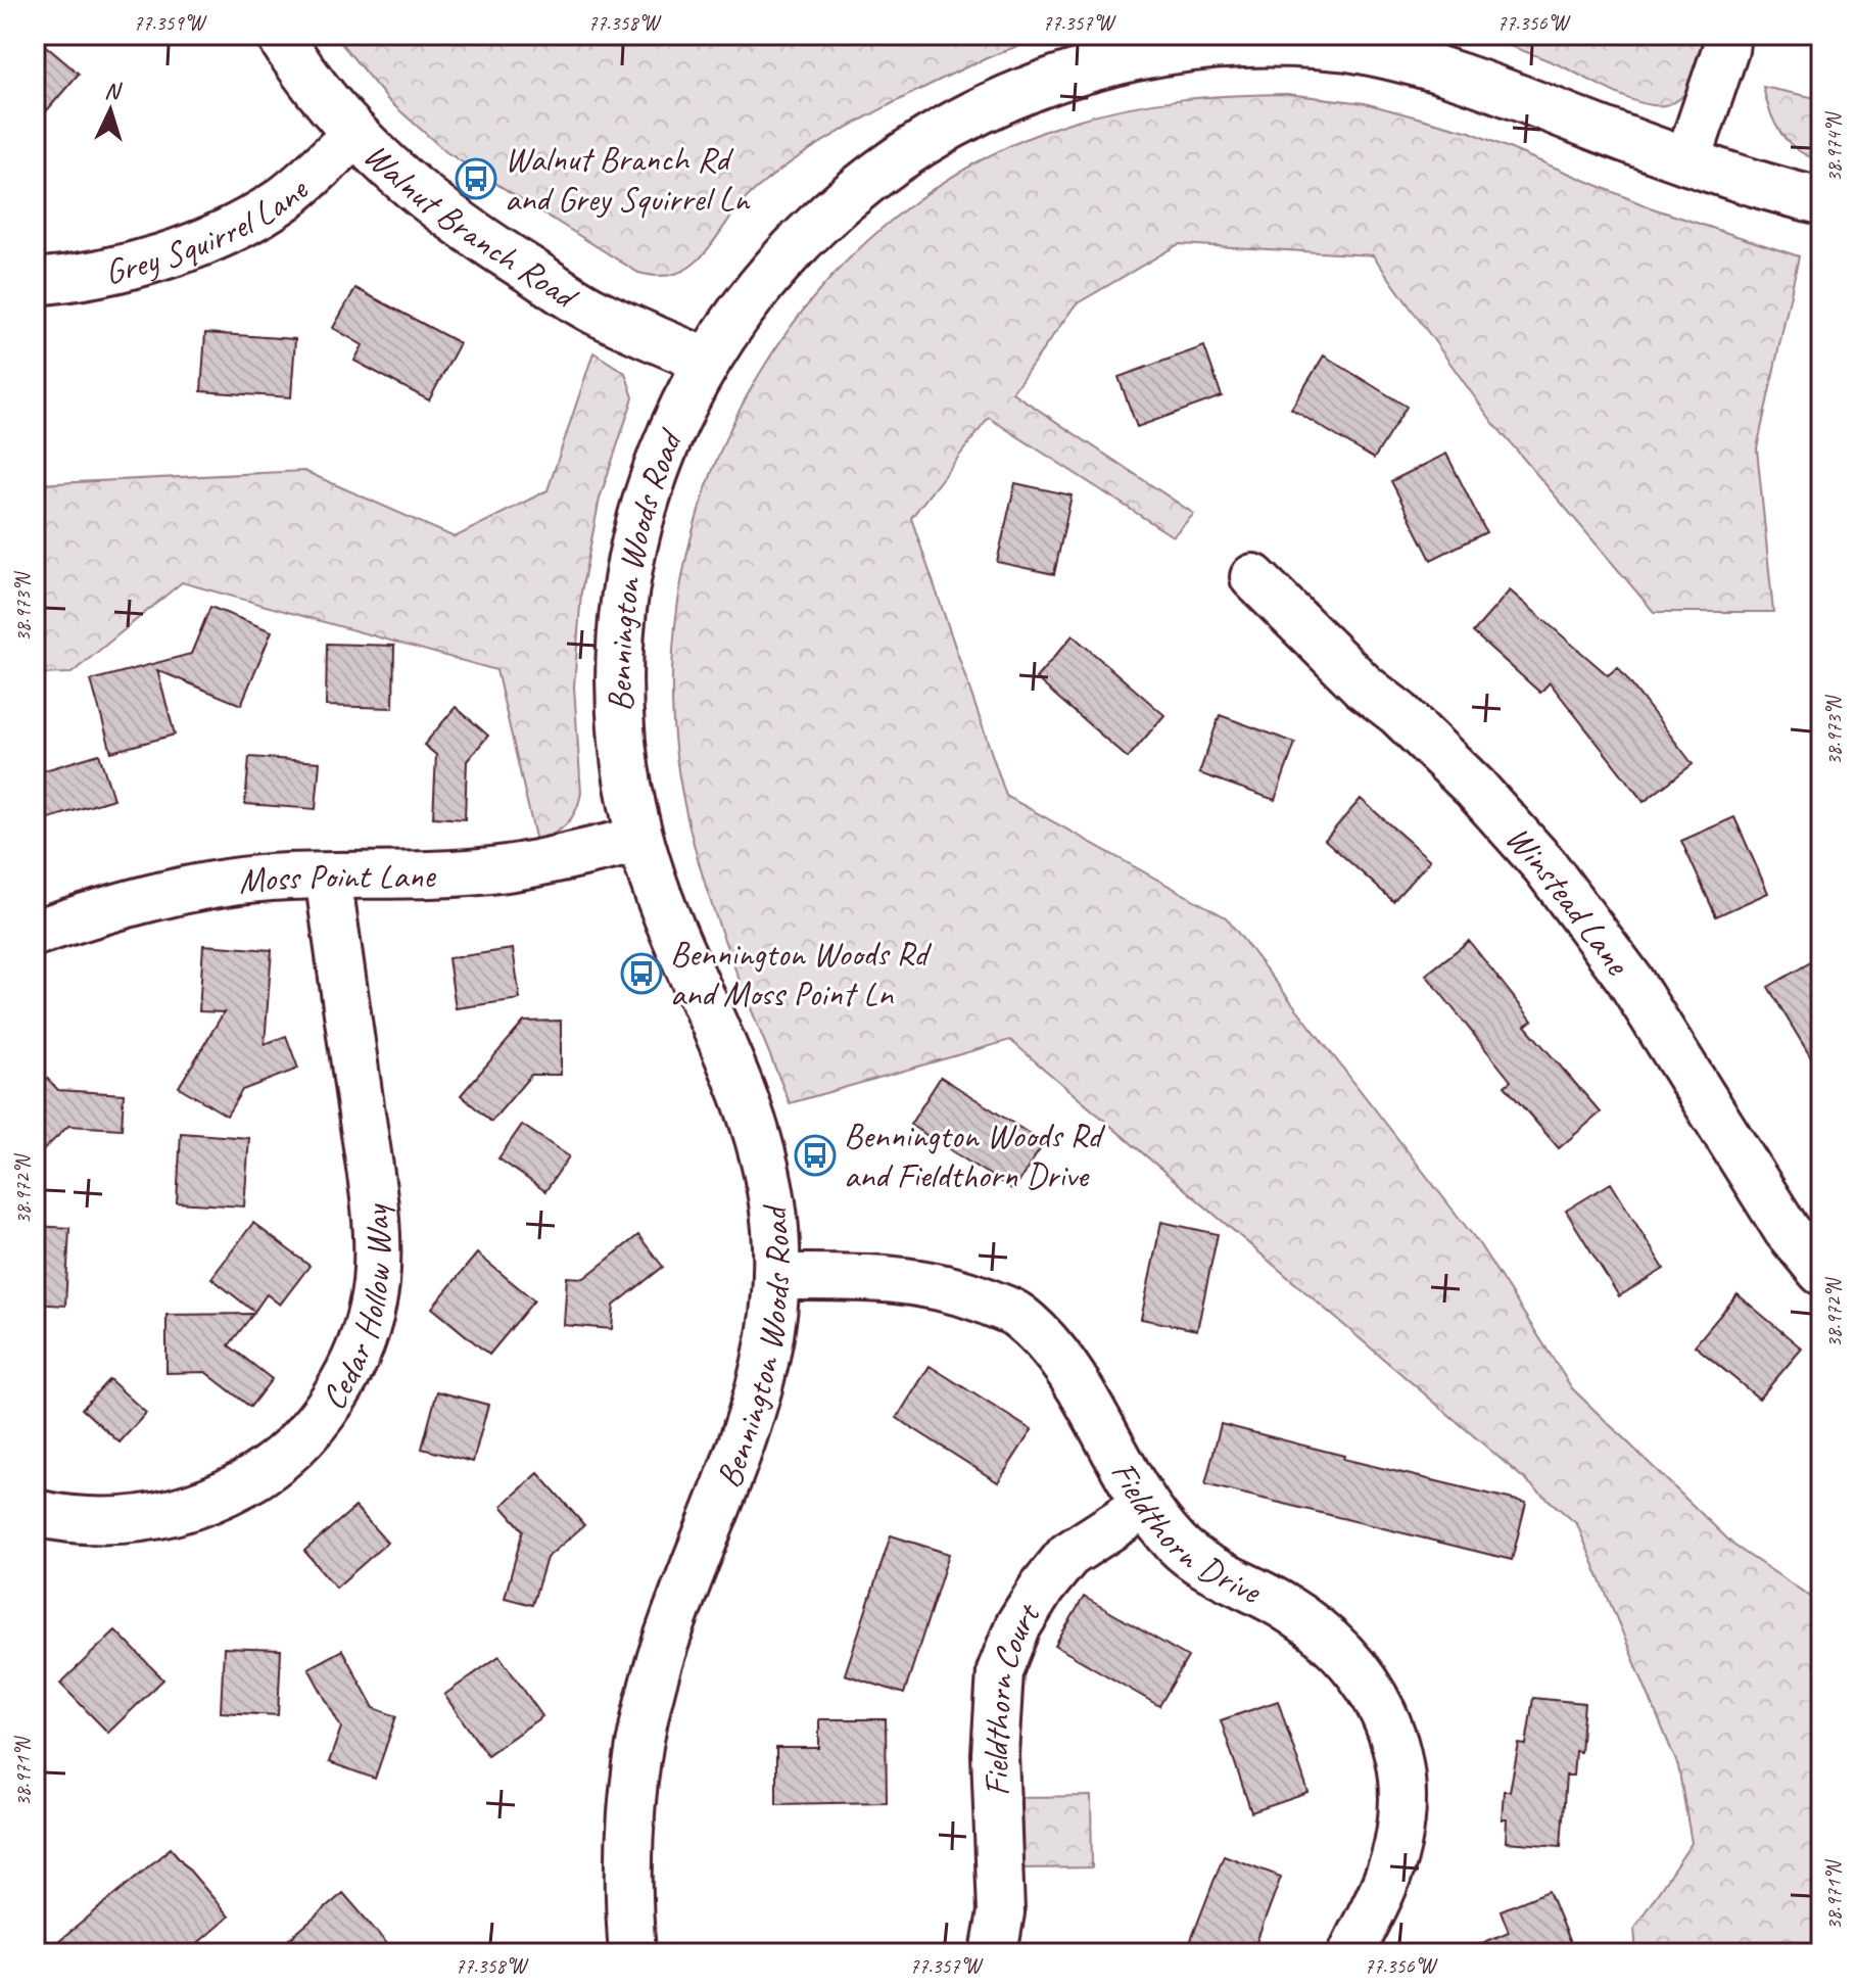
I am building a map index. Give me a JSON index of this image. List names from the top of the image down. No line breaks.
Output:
{"streets":{"street":["Walnut Branch Road","Grey Squirrel Lane","Bennington Woods Road","Moss Point Lane","Winstead Lane","Cedar Hollow Way","Fieldthorn Drive","Fieldthorn Court"]},"crossings":[["Walnut Branch Road","Grey Squirrel Lane"],["Walnut Branch Road","Bennington Woods Road"],["Bennington Woods Road","Moss Point Lane"],["Bennington Woods Road","Fieldthorn Drive"],["Moss Point Lane","Cedar Hollow Way"],["Fieldthorn Drive","Fieldthorn Court"]],"places":{"bus stop":["Walnut Branch Rd and Grey Squirrel Ln","Bennington Woods Rd and Moss Point Ln","Bennington Woods Rd and Fieldthorn Drive"]},"north":"top","coordinates":["77.359°W","77.358°W","77.357°W","77.356°W","38.974°N","38.973°N","38.972°N","38.971°N"]}
